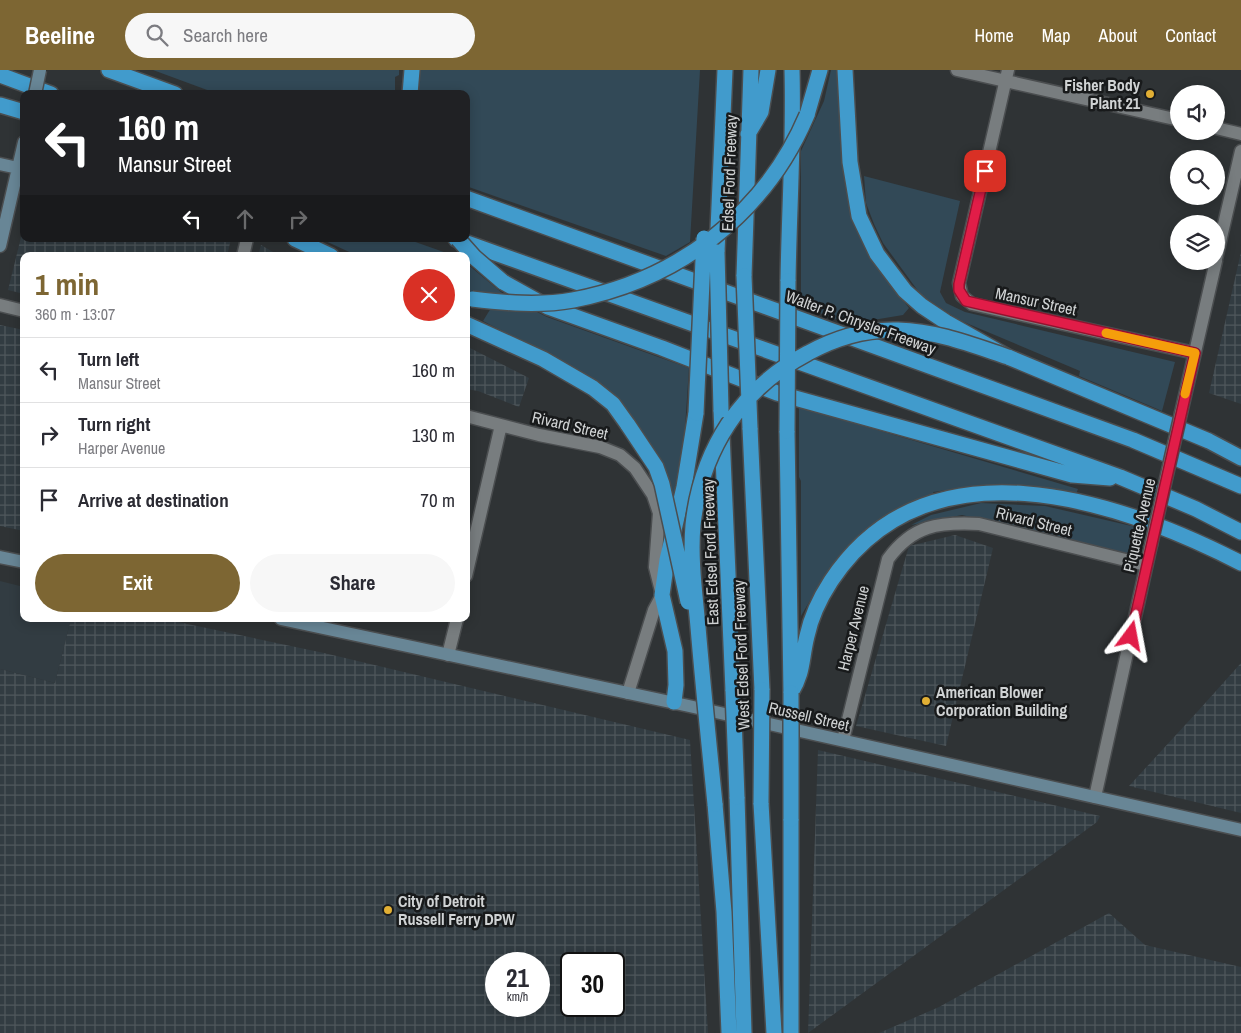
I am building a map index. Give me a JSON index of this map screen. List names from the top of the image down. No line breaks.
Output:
{"streets":{"highway":["Edsel Ford Freeway","Walter P. Chrysler Freeway","East Edsel Ford Freeway","West Edsel Ford Freeway"],"street":["Mansur Street","Rivard Street","Piquette Avenue","Harper Avenue","Russell Street"]},"crossings":[["Edsel Ford Freeway","West Edsel Ford Freeway"],["Mansur Street","Piquette Avenue"],["Rivard Street","Piquette Avenue"],["Rivard Street","Harper Avenue"],["Piquette Avenue","Russell Street"],["Harper Avenue","Russell Street"]],"places":["Fisher Body Plant 21","American Blower Corporation Building","City of Detroit Russell Ferry DPW"],"page":{"header":"Beeline","search":"Search here","nav":["Home","Map","About","Contact"],"turn":["160 m","Mansur Street"],"heading":["1 min","360 m · 13:07"],"list":[{"name":"Turn left","note":"Mansur Street","value":"160 m"},{"name":"Turn right","note":"Harper Avenue","value":"130 m"},{"name":"Arrive at destination","value":"70 m"}],"buttons":["Exit","Share"],"speed":"21 km/h","limit":"30"}}
